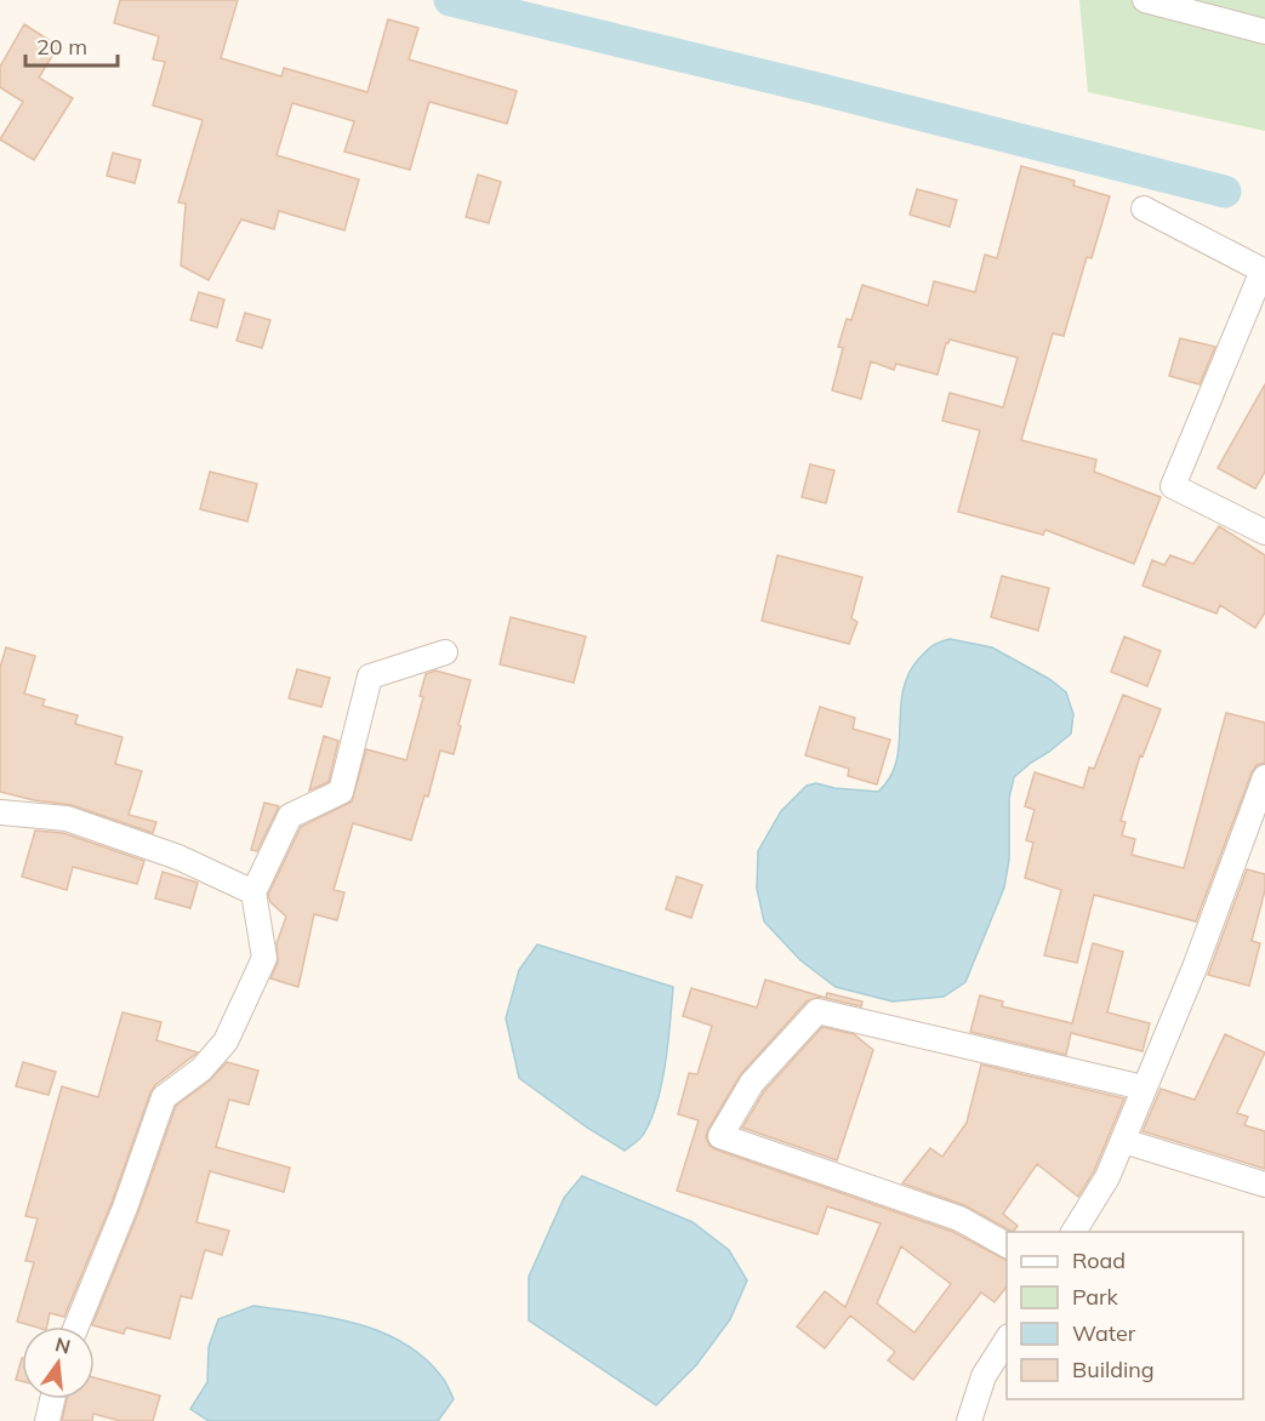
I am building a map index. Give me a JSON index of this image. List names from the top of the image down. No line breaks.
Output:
{"legend":["Road","Park","Water","Building"],"scale_bar":"20 m","north":"top"}
